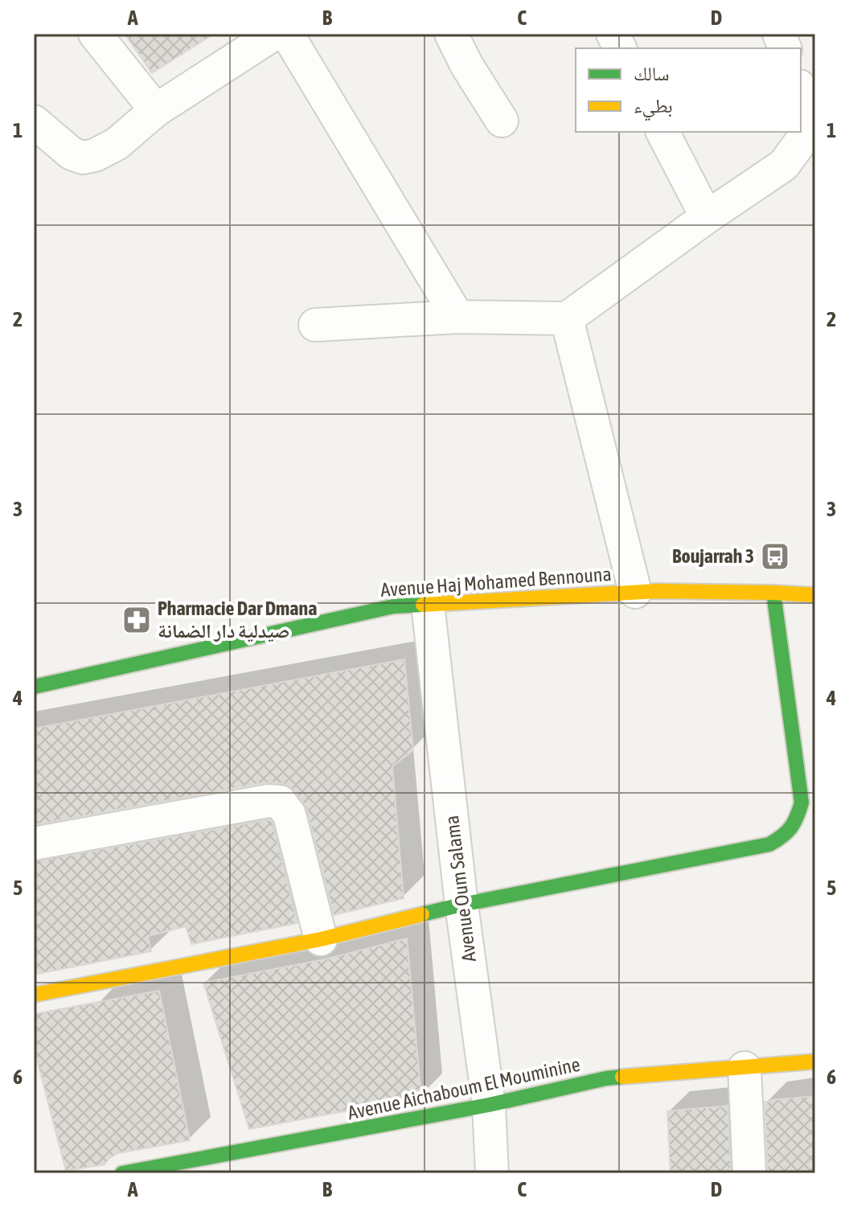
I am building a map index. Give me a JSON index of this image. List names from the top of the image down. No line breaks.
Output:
{"streets":{"street":["Avenue Haj Mohamed Bennouna","Avenue Oum Salama","Avenue Aichaboum El Mouminine"]},"crossings":[["Avenue Haj Mohamed Bennouna","Avenue Oum Salama"],["Avenue Oum Salama","Avenue Aichaboum El Mouminine"]],"places":{"bus stop":["Boujarrah 3"],"pharmacy":["Pharmacie Dar Dmana صيدلية دار الضمانة"]},"legend":["سالك","بطيء"],"grid":{"columns":["A","B","C","D"],"rows":["1","2","3","4","5","6"]}}
